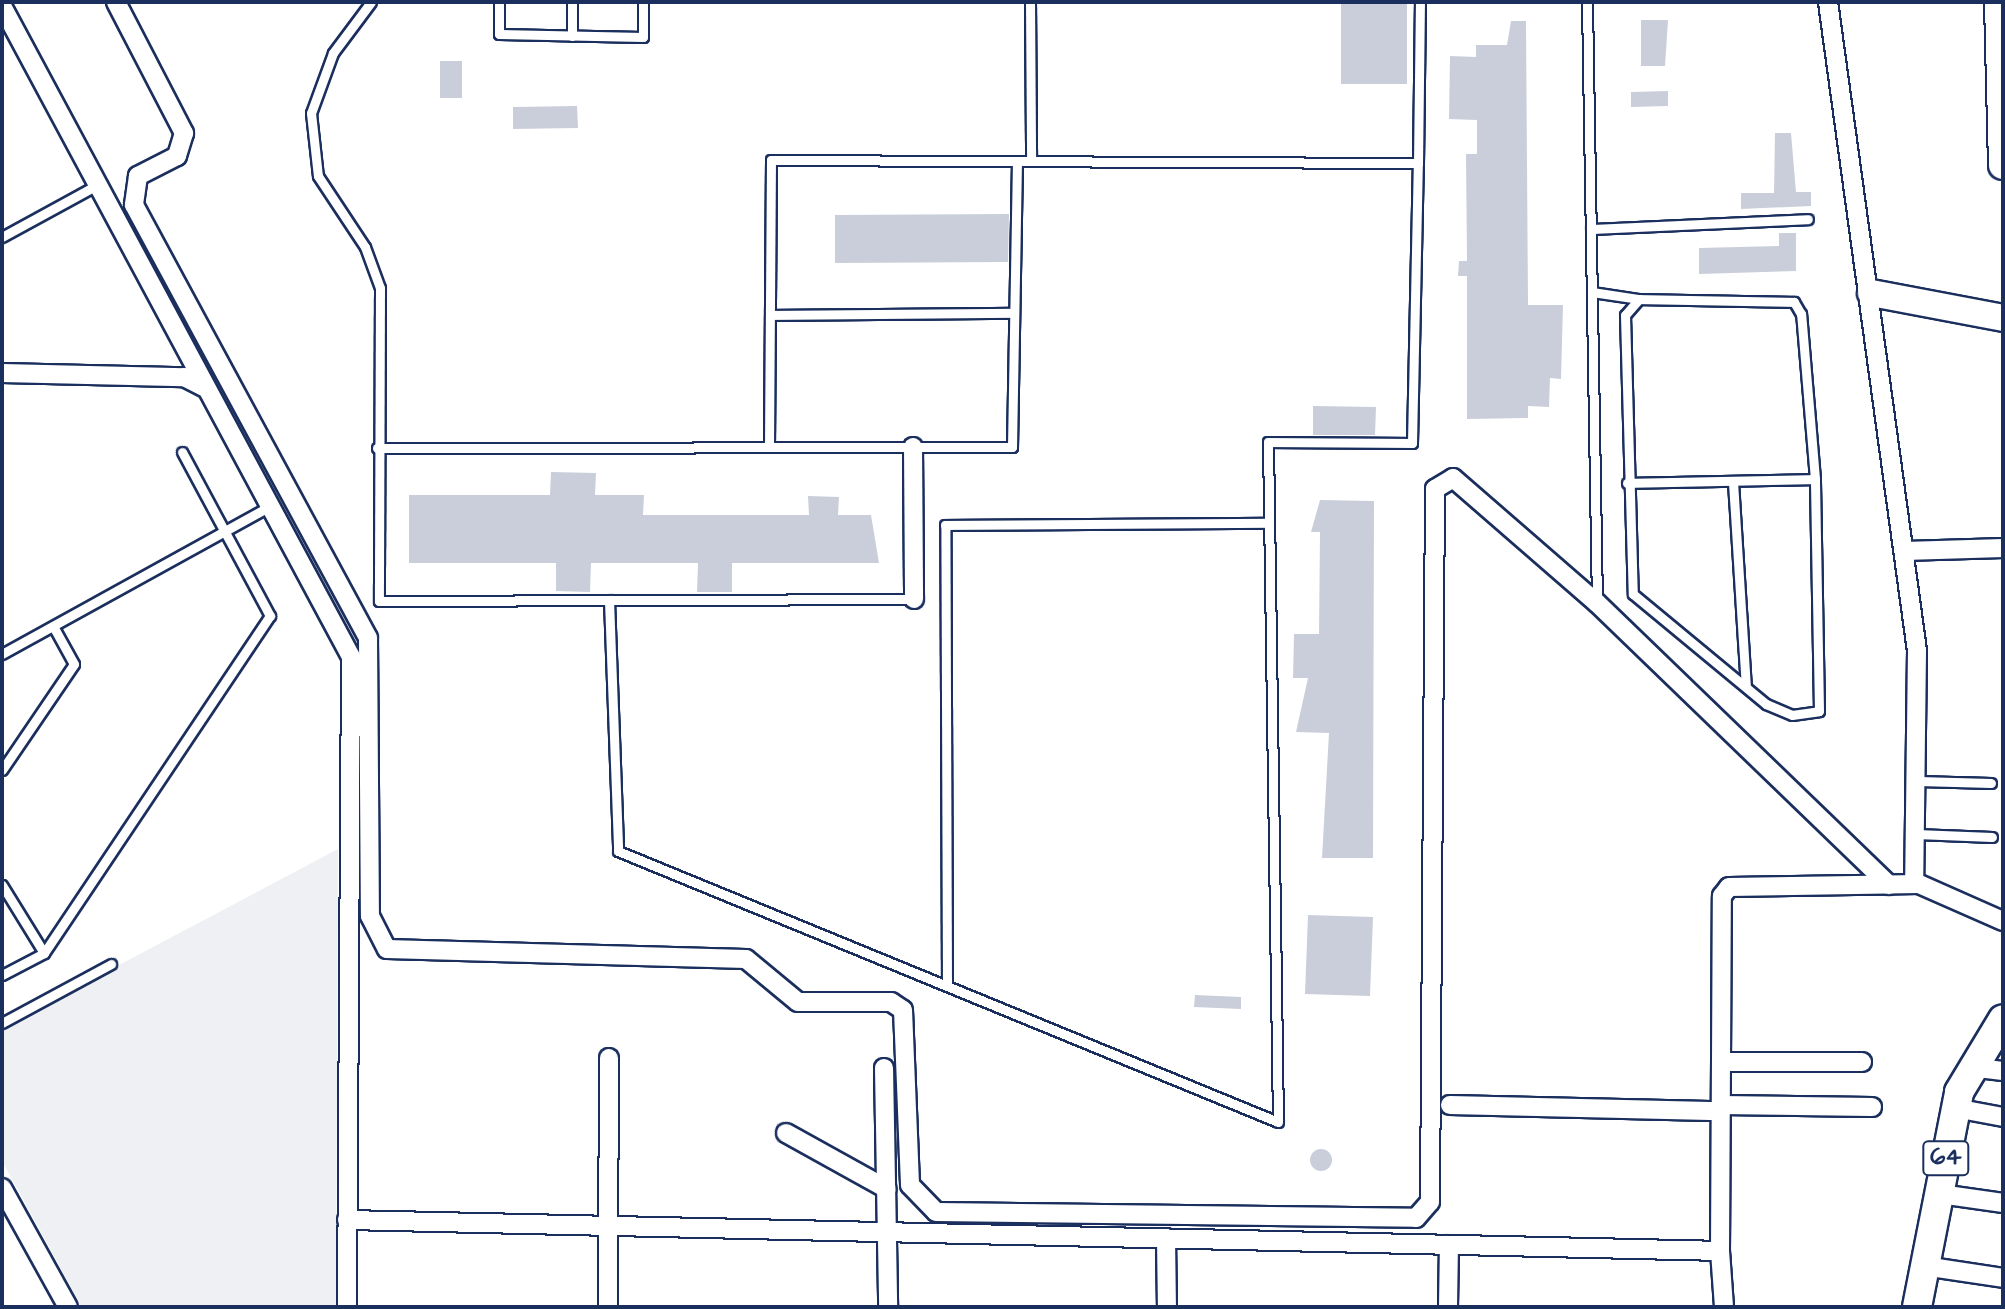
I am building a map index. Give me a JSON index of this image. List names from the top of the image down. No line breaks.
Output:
{"streets":{"main road":["64"]}}
